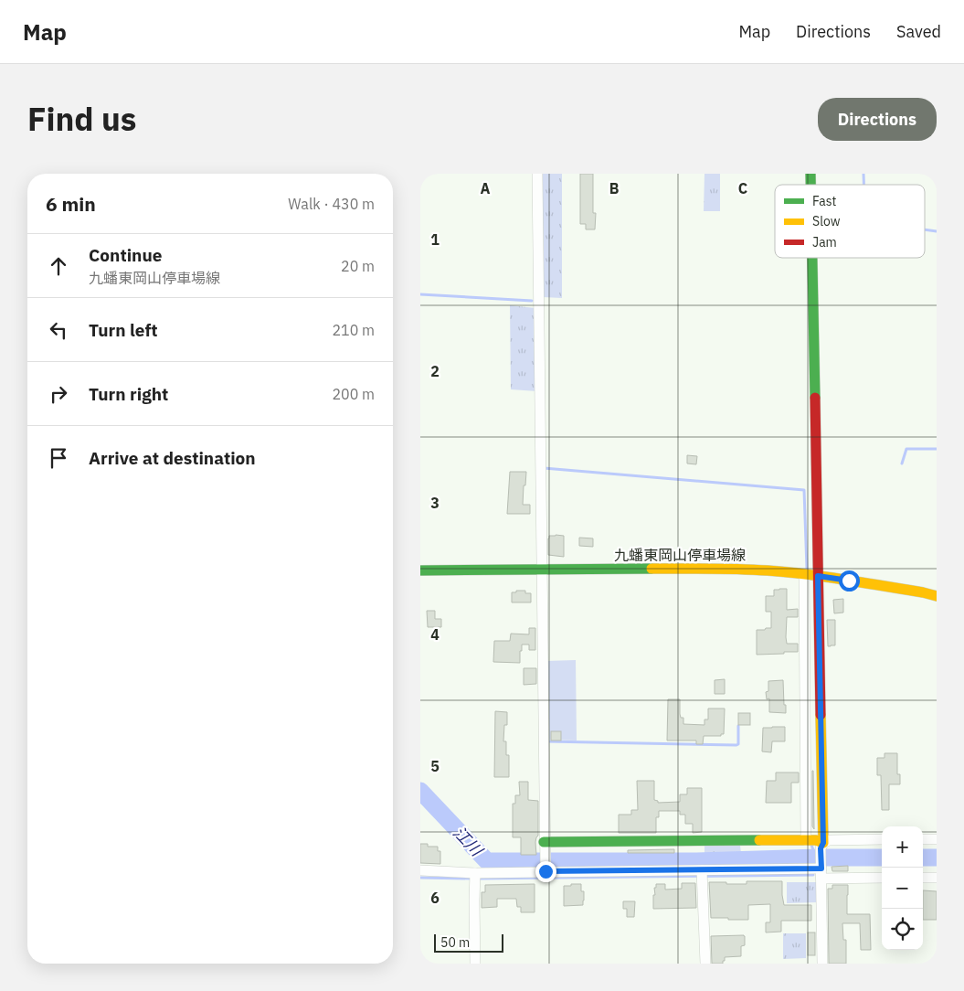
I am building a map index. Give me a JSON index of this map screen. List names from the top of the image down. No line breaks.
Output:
{"streets":{"street":["九蟠東岡山停車場線"]},"water":["江川"],"legend":["Fast","Slow","Jam"],"scale_bar":"50 m","page":{"header":"Map","nav":["Map","Directions","Saved"],"title":"Find us","buttons":"Directions","heading":["6 min","Walk · 430 m"],"list":[["Continue","九蟠東岡山停車場線","20 m"],["Turn left","210 m"],["Turn right","200 m"],"Arrive at destination"],"map_buttons":["+","−"],"scale":"50 m"},"grid":{"columns":["A","B","C"],"rows":["1","2","3","4","5","6"]}}
